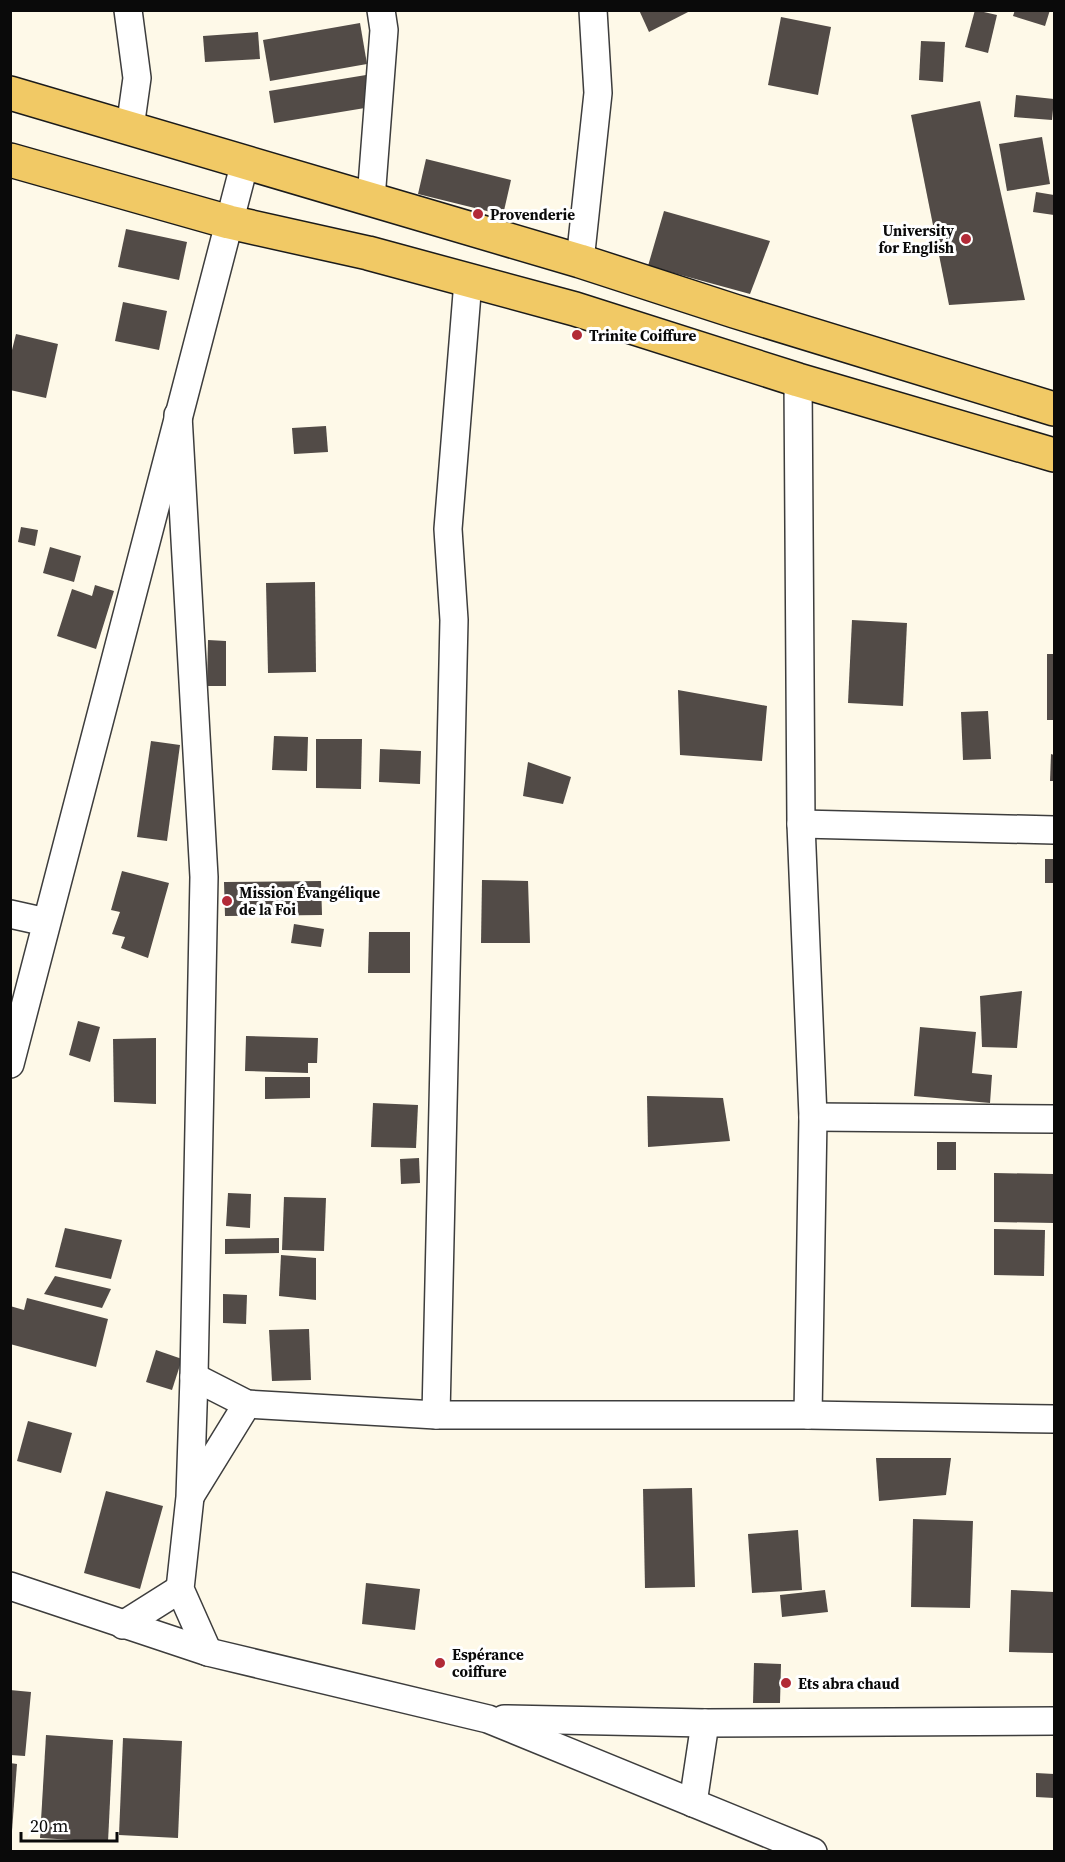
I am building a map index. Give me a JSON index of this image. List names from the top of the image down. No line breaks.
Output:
{"places":["Provenderie","University for English","Trinite Coiffure","Mission Évangélique de la Foi","Espérance coiffure","Ets abra chaud"],"scale_bar":"20 m"}
